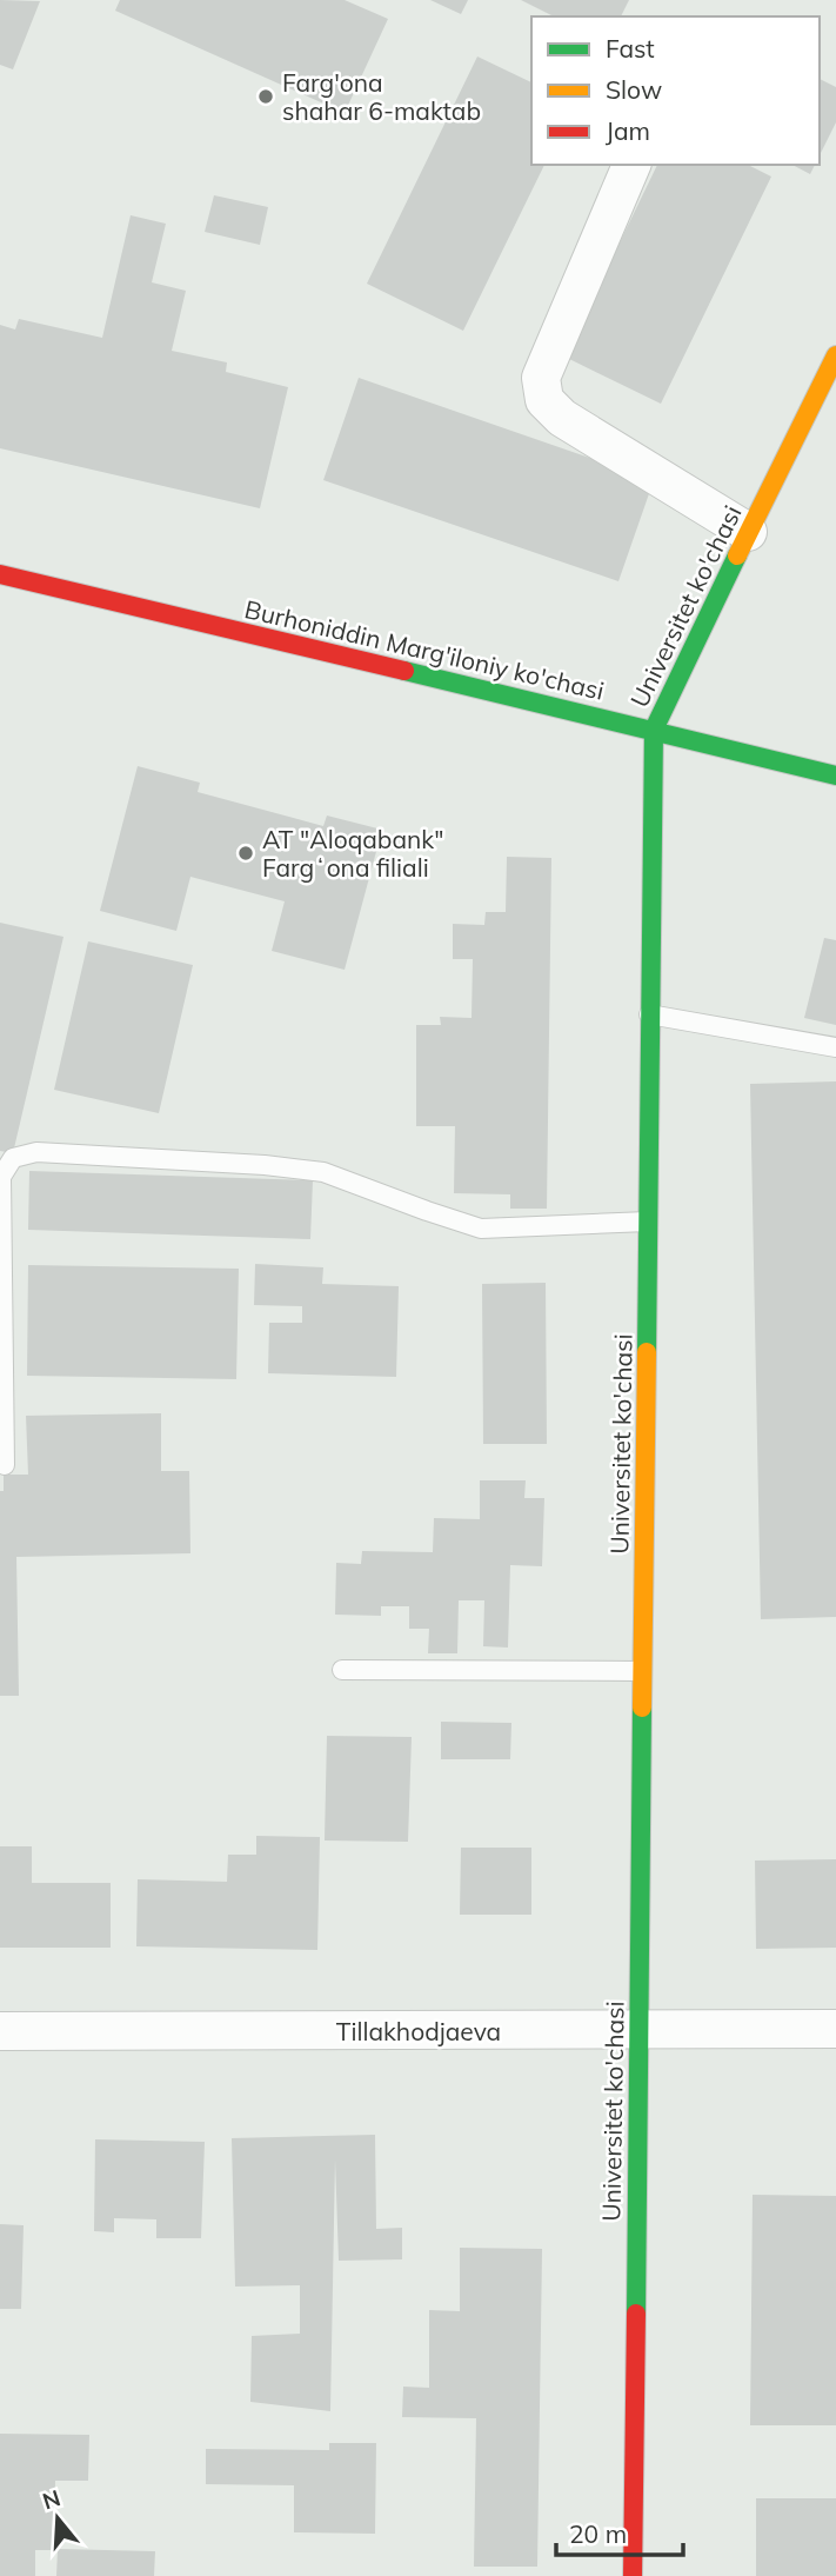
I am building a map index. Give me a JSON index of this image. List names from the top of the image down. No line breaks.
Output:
{"streets":{"main road":["Universitet ko'chasi","Burhoniddin Marg'iloniy ko'chasi"],"street":["Tillakhodjaeva"]},"crossings":[["Universitet ko'chasi","Burhoniddin Marg'iloniy ko'chasi"],["Universitet ko'chasi","Tillakhodjaeva"]],"places":["Farg'ona shahar 6-maktab","AT \"Aloqabank\" Fargʻona filiali"],"legend":["Fast","Slow","Jam"],"scale_bar":"20 m","north":"top"}
